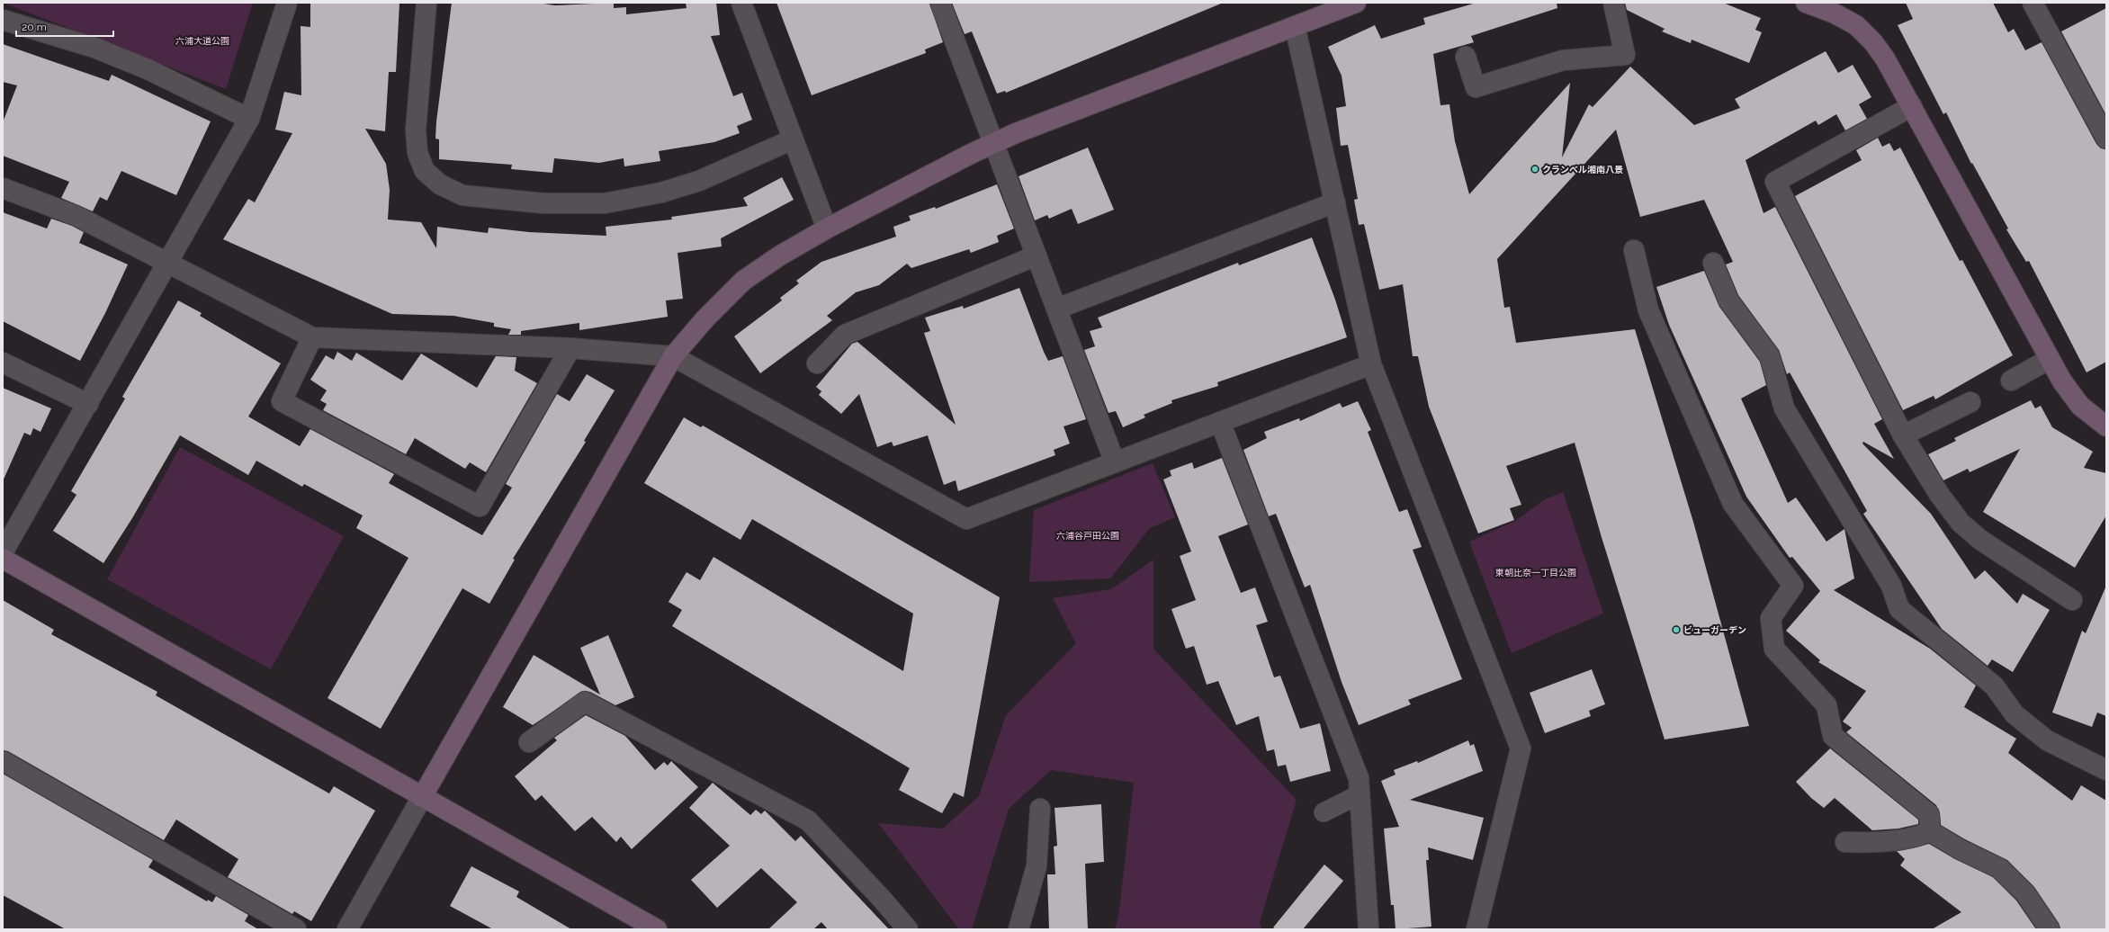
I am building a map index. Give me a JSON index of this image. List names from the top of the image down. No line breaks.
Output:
{"parks":["六浦大道公園","六浦谷戸田公園","東朝比奈一丁目公園"],"places":["クランベル湘南八景","ビューガーデン"],"scale_bar":"20 m"}
